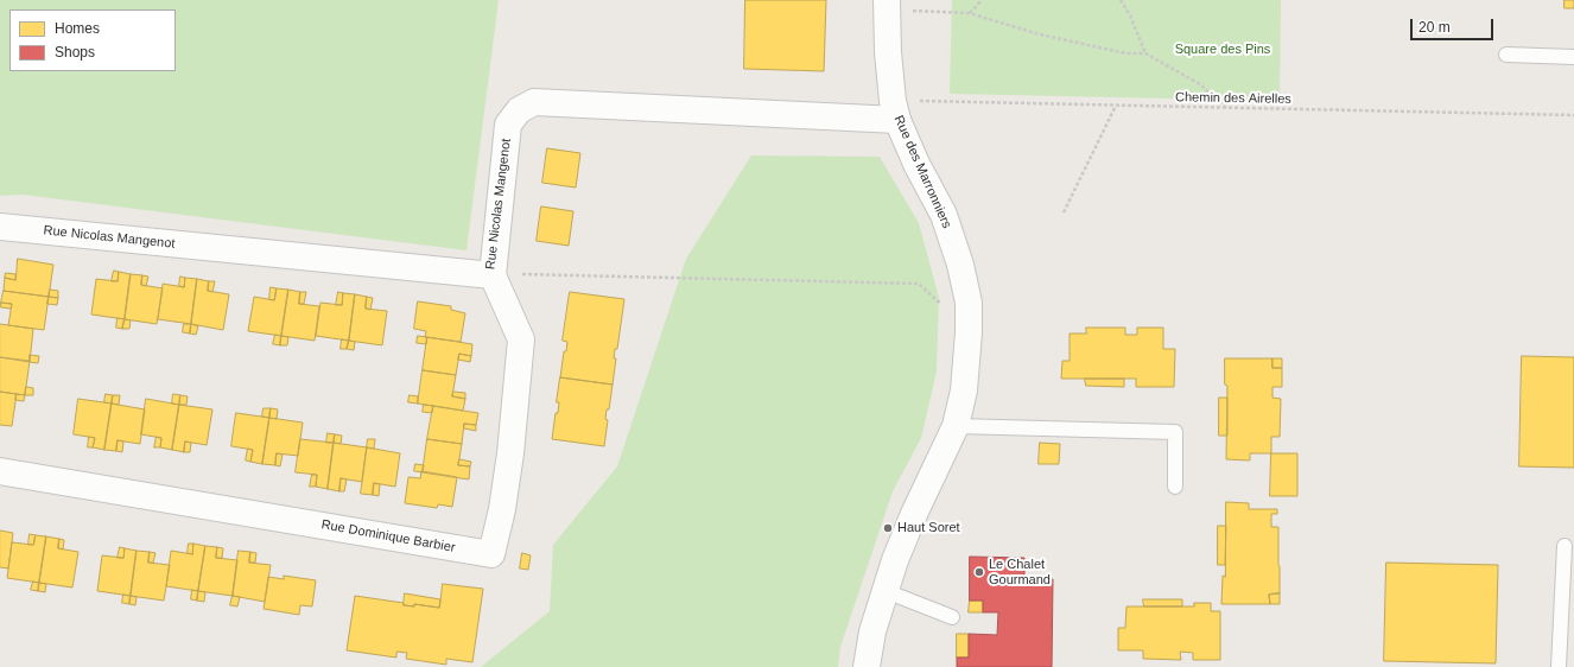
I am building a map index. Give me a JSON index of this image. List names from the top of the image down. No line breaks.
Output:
{"streets":{"street":["Rue des Marronniers","Rue Nicolas Mangenot","Rue Dominique Barbier"],"path":["Chemin des Airelles"]},"crossings":[["Chemin des Airelles","Rue des Marronniers"],["Chemin des Airelles","Rue Nicolas Mangenot"],["Rue des Marronniers","Rue Nicolas Mangenot"],["Rue Nicolas Mangenot","Rue Dominique Barbier"]],"parks":["Square des Pins"],"places":["Haut Soret","Le Chalet Gourmand"],"legend":["Homes","Shops"],"scale_bar":"20 m"}
